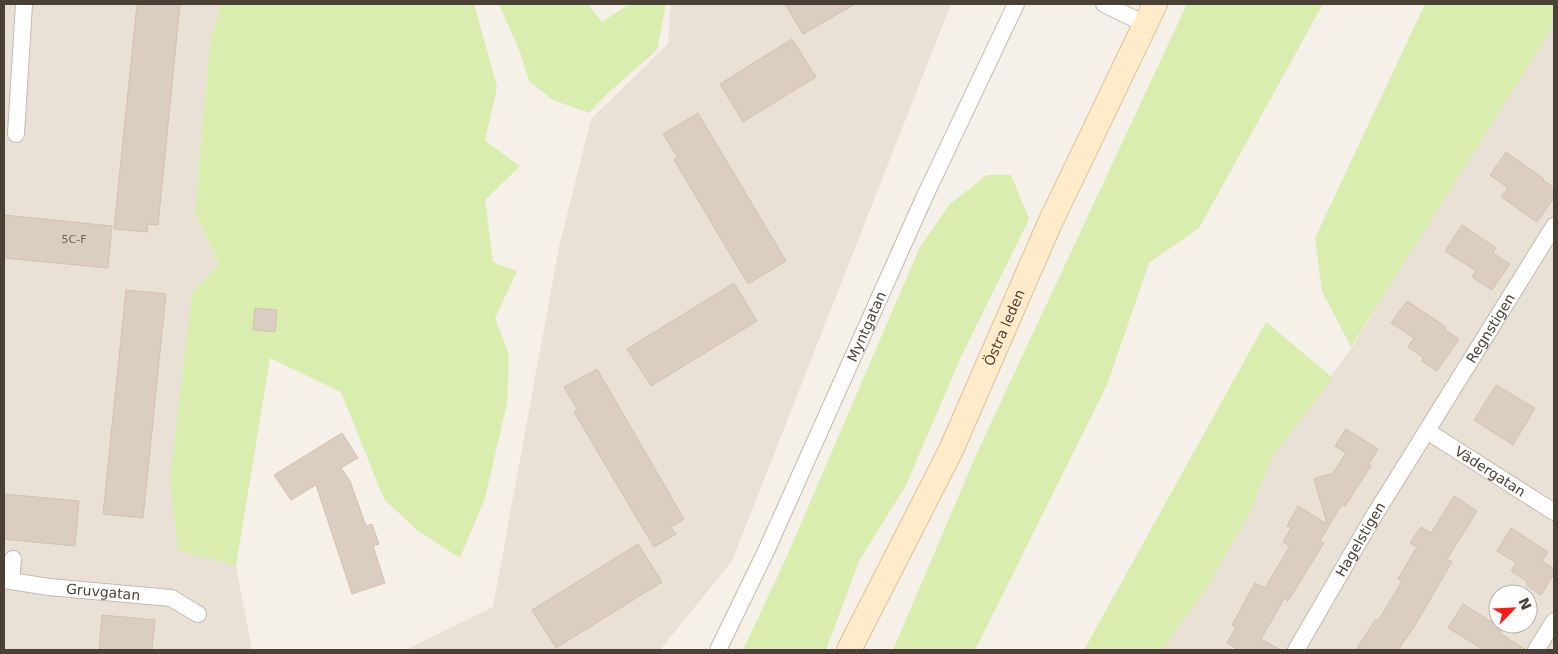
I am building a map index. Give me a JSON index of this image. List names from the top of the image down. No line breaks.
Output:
{"streets":{"street":["Myntgatan","Östra leden","Regnstigen","Vädergatan","Hagelstigen","Gruvgatan"]},"crossings":[["Regnstigen","Vädergatan"],["Regnstigen","Hagelstigen"],["Vädergatan","Hagelstigen"]],"house_numbers":["5C-F"],"north":"top right"}
